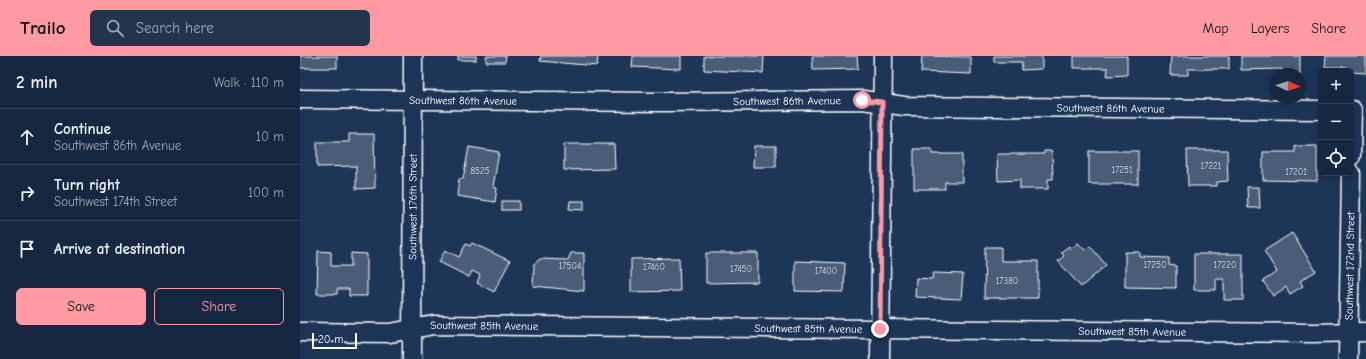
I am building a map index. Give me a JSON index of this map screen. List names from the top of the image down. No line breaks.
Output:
{"streets":{"street":["Southwest 86th Avenue","Southwest 176th Street","Southwest 172nd Street","Southwest 85th Avenue"]},"crossings":[["Southwest 86th Avenue","Southwest 176th Street"],["Southwest 176th Street","Southwest 85th Avenue"],["Southwest 172nd Street","Southwest 85th Avenue"]],"house_numbers":["17221","17251","8525","17201","17250","17220","17504","17460","17450","17400","17380"],"scale_bar":"20 m","north":"right","page":{"header":"Trailo","search":"Search here","nav":["Map","Layers","Share"],"heading":["2 min","Walk · 110 m"],"map_buttons":["+","−"],"list":[["Continue","Southwest 86th Avenue","10 m"],["Turn right","Southwest 174th Street","100 m"],"Arrive at destination"],"buttons":["Save","Share"],"scale":"20 m"}}
